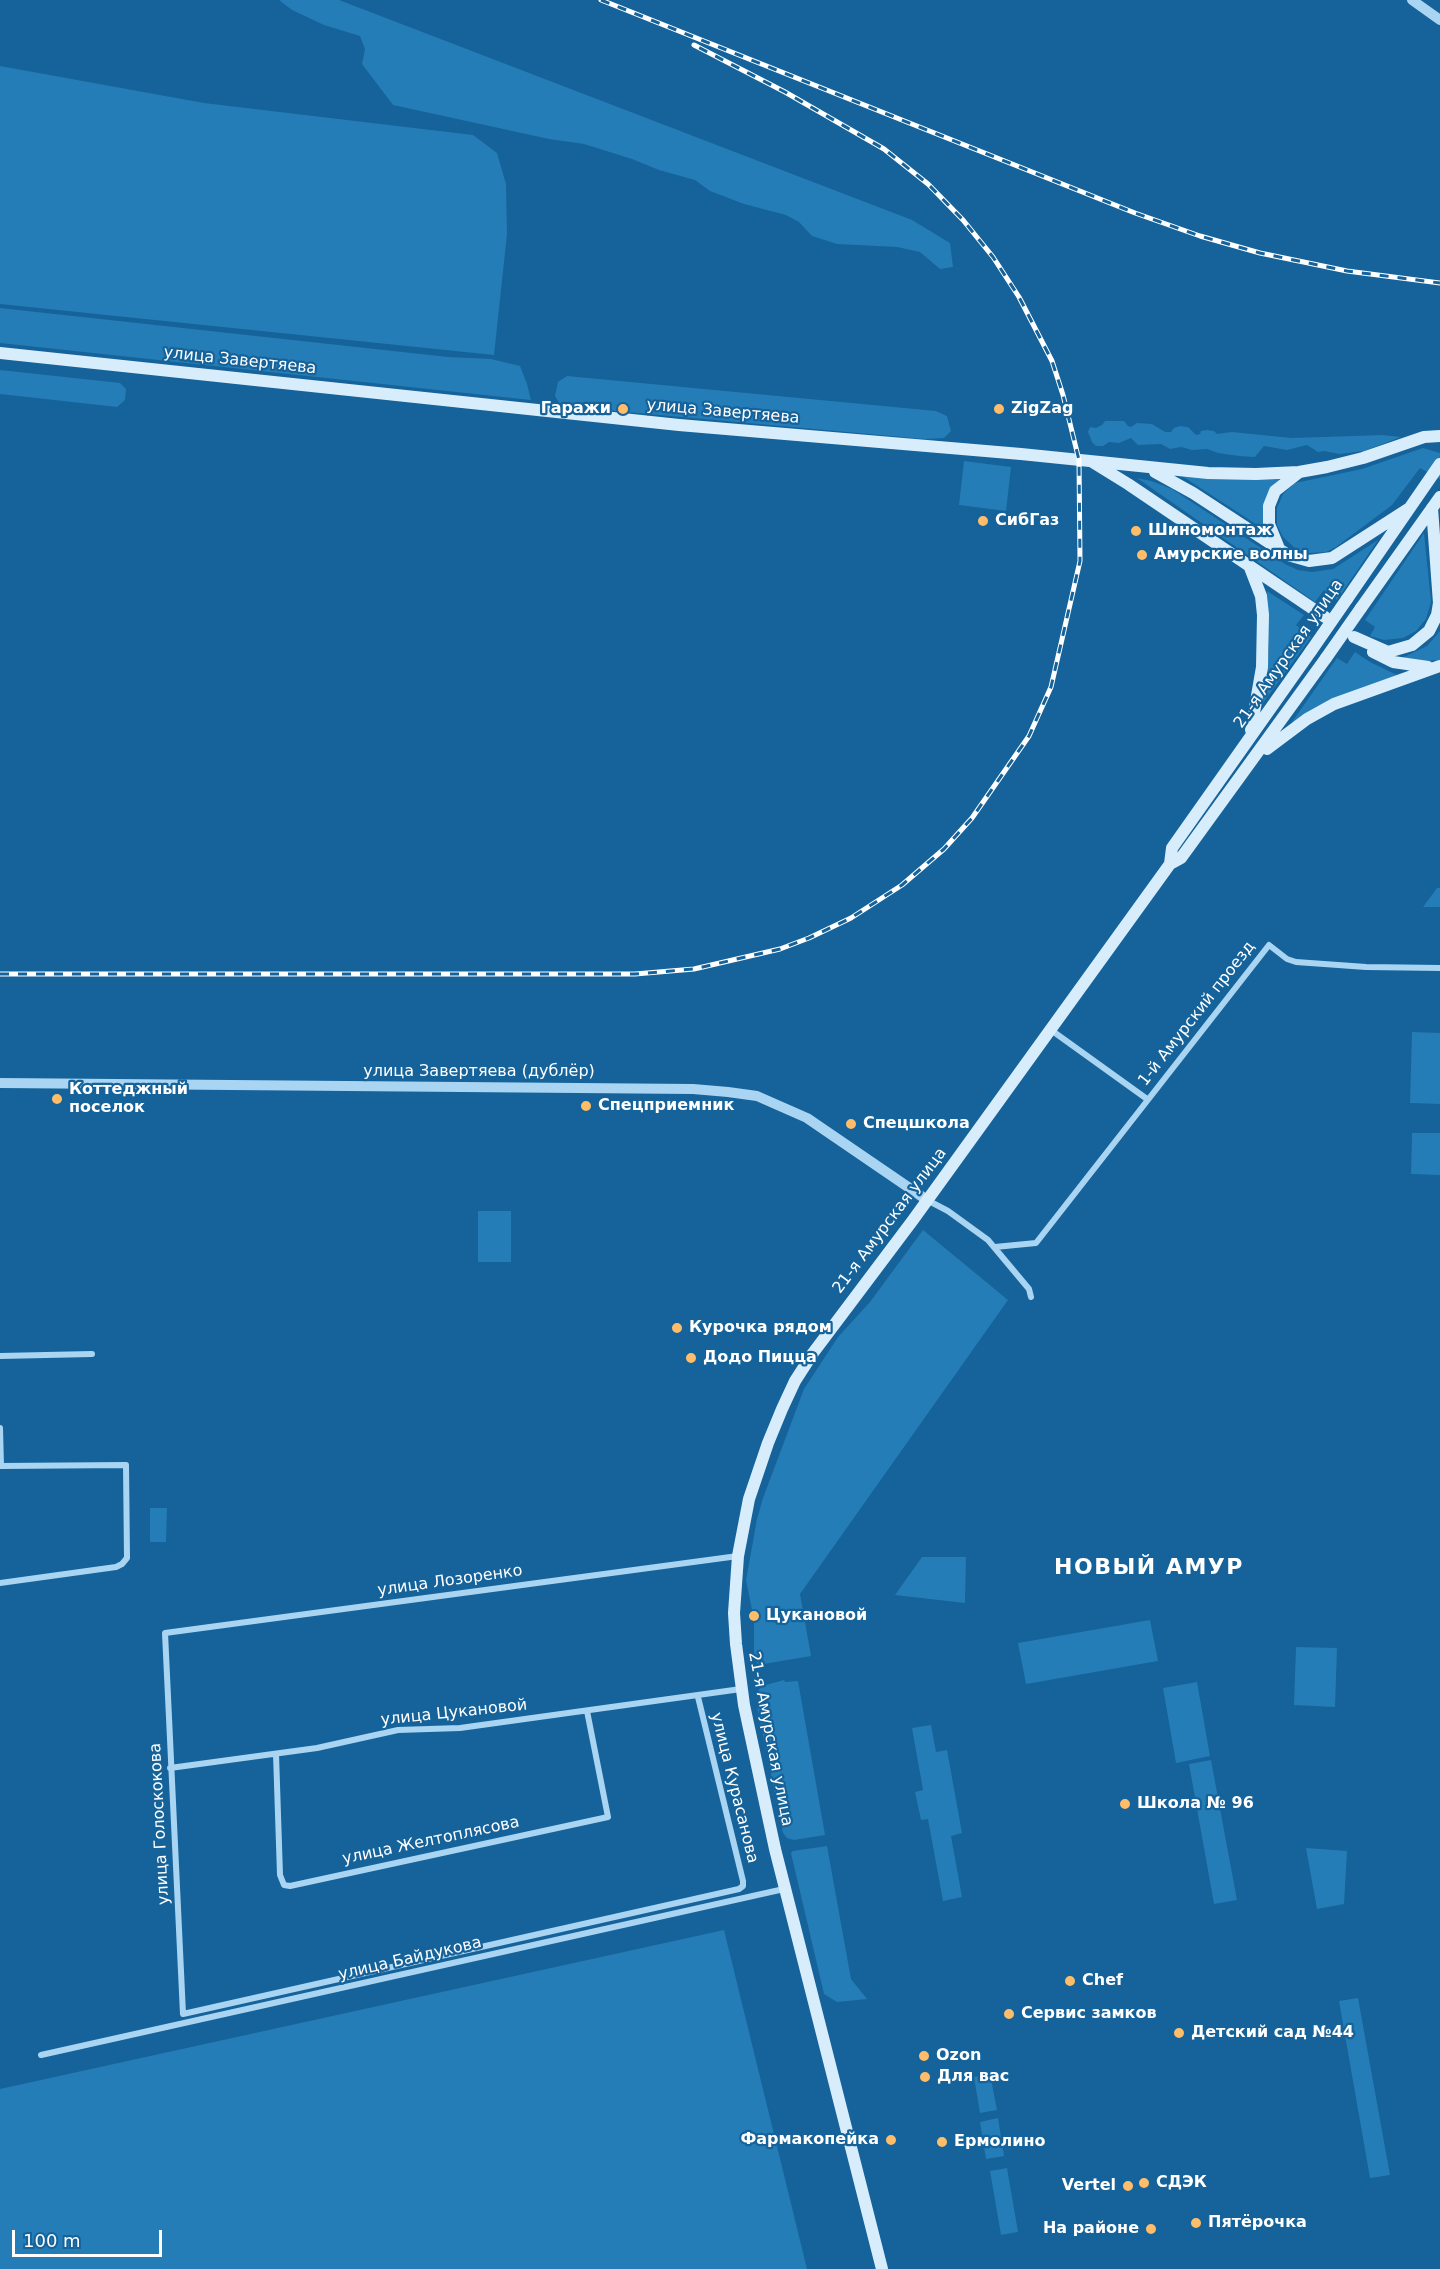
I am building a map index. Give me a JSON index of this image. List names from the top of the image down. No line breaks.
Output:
{"streets":{"main road":["улица Завертяева","21-я Амурская улица"],"street":["1-й Амурский проезд","улица Завертяева (дублёр)","улица Лозоренко","улица Цукановой","улица Курасанова","улица Голоскокова","улица Желтоплясова","улица Байдукова"]},"crossings":[["21-я Амурская улица","1-й Амурский проезд"],["21-я Амурская улица","улица Завертяева (дублёр)"],["21-я Амурская улица","улица Лозоренко"],["21-я Амурская улица","улица Цукановой"],["21-я Амурская улица","улица Байдукова"],["улица Лозоренко","улица Голоскокова"],["улица Цукановой","улица Курасанова"],["улица Цукановой","улица Голоскокова"],["улица Цукановой","улица Желтоплясова"],["улица Курасанова","улица Байдукова"],["улица Голоскокова","улица Байдукова"]],"districts":["НОВЫЙ АМУР"],"places":["Гаражи","ZigZag","СибГаз","Шиномонтаж","Амурские волны","Коттеджный поселок","Спецприемник","Спецшкола","Курочка рядом","Додо Пицца","Цукановой","Школа № 96","Chef","Сервис замков","Детский сад №44","Ozon","Для вас","Фармакопейка","Ермолино","СДЭК","Vertel","Пятёрочка","На районе"],"scale_bar":"100 m"}
